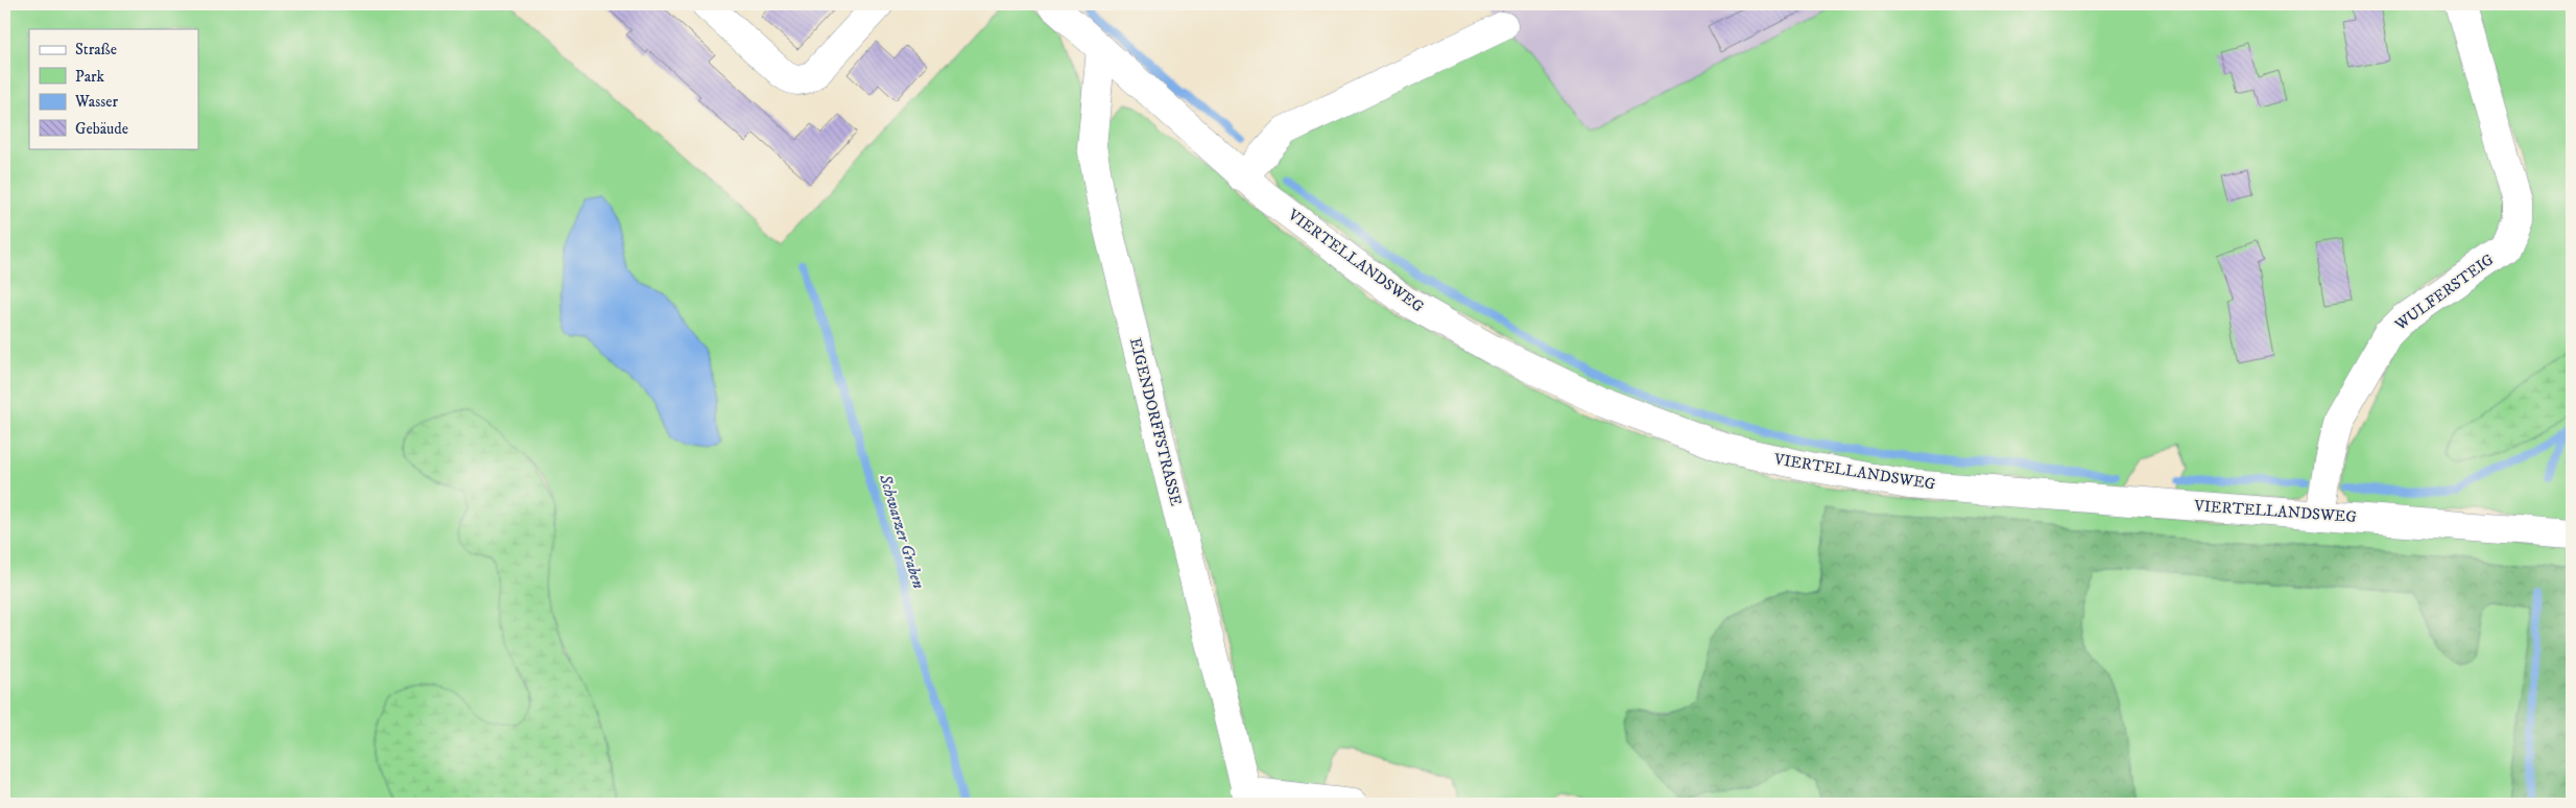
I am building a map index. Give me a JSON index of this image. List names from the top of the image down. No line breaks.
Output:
{"streets":{"street":["VIERTELLANDSWEG","WULFERSTEIG","EIGENDORFFSTRASSE"]},"crossings":[["VIERTELLANDSWEG","WULFERSTEIG"],["VIERTELLANDSWEG","EIGENDORFFSTRASSE"]],"water":["Schwarzer Graben"],"legend":["Straße","Park","Wasser","Gebäude"]}
